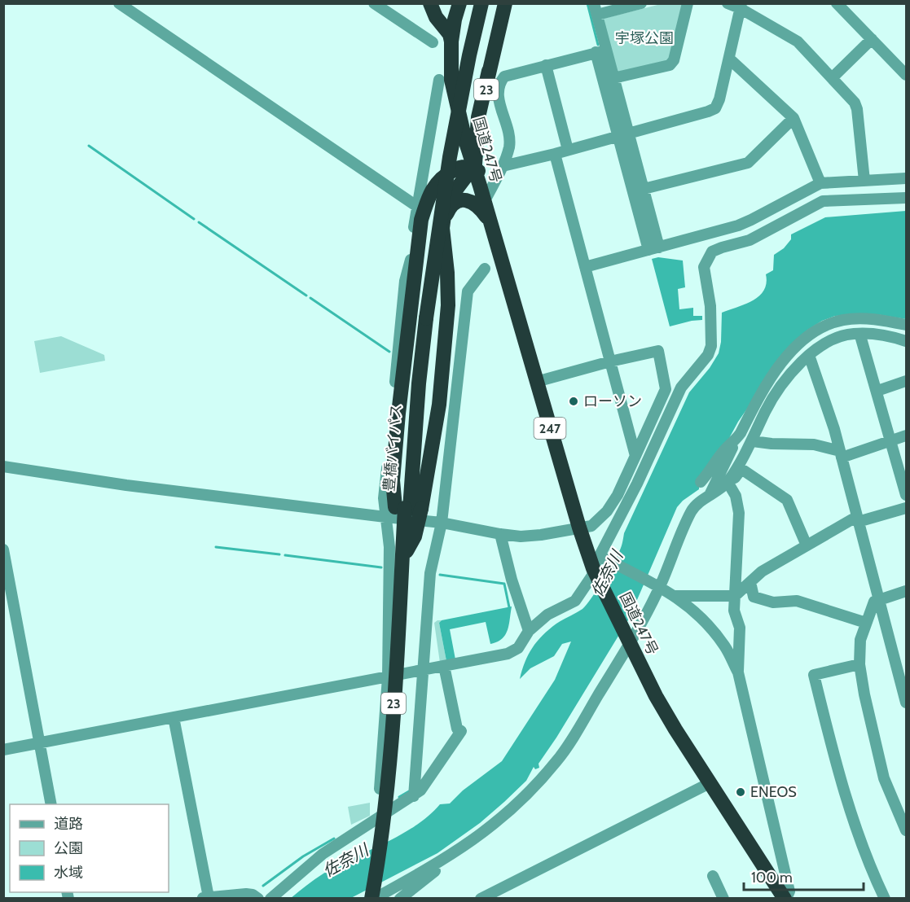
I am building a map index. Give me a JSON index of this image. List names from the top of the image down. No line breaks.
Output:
{"streets":{"highway":["23","国道247号","247","豊橋バイパス"]},"crossings":[["23","国道247号"]],"water":["佐奈川"],"parks":["宇塚公園"],"places":["ローソン","ENEOS"],"legend":["道路","公園","水域"],"scale_bar":"100 m"}
